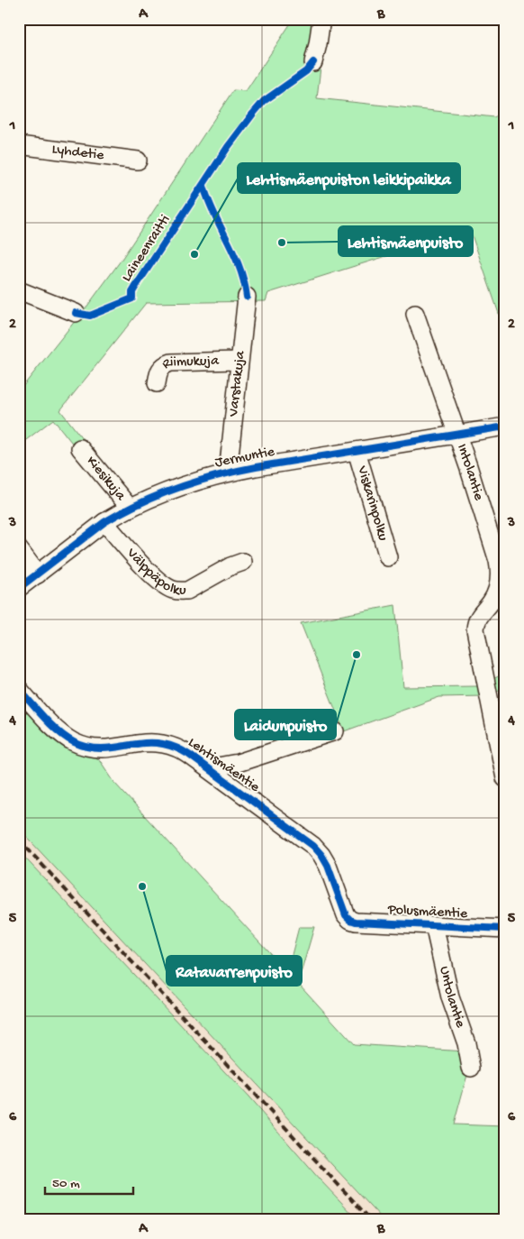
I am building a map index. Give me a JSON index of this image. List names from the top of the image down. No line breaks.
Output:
{"streets":{"street":["Lyhdetie","Riimukuja","Varstakuja","Jermuntie","Intolantie","Kiesikuja","Viskarinpolku","Välppäpolku","Lehtismäentie","Polusmäentie","Untolantie"],"cycle path":["Laineenraitti"]},"crossings":[["Riimukuja","Varstakuja"],["Varstakuja","Jermuntie"],["Jermuntie","Intolantie"],["Jermuntie","Kiesikuja"],["Jermuntie","Viskarinpolku"],["Jermuntie","Välppäpolku"],["Lehtismäentie","Polusmäentie"],["Polusmäentie","Untolantie"]],"places":["Lehtismäenpuisto","Lehtismäenpuiston leikkipaikka","Laidunpuisto","Ratavarrenpuisto"],"scale_bar":"50 m","grid":{"columns":["A","B"],"rows":["1","2","3","4","5","6"]}}
